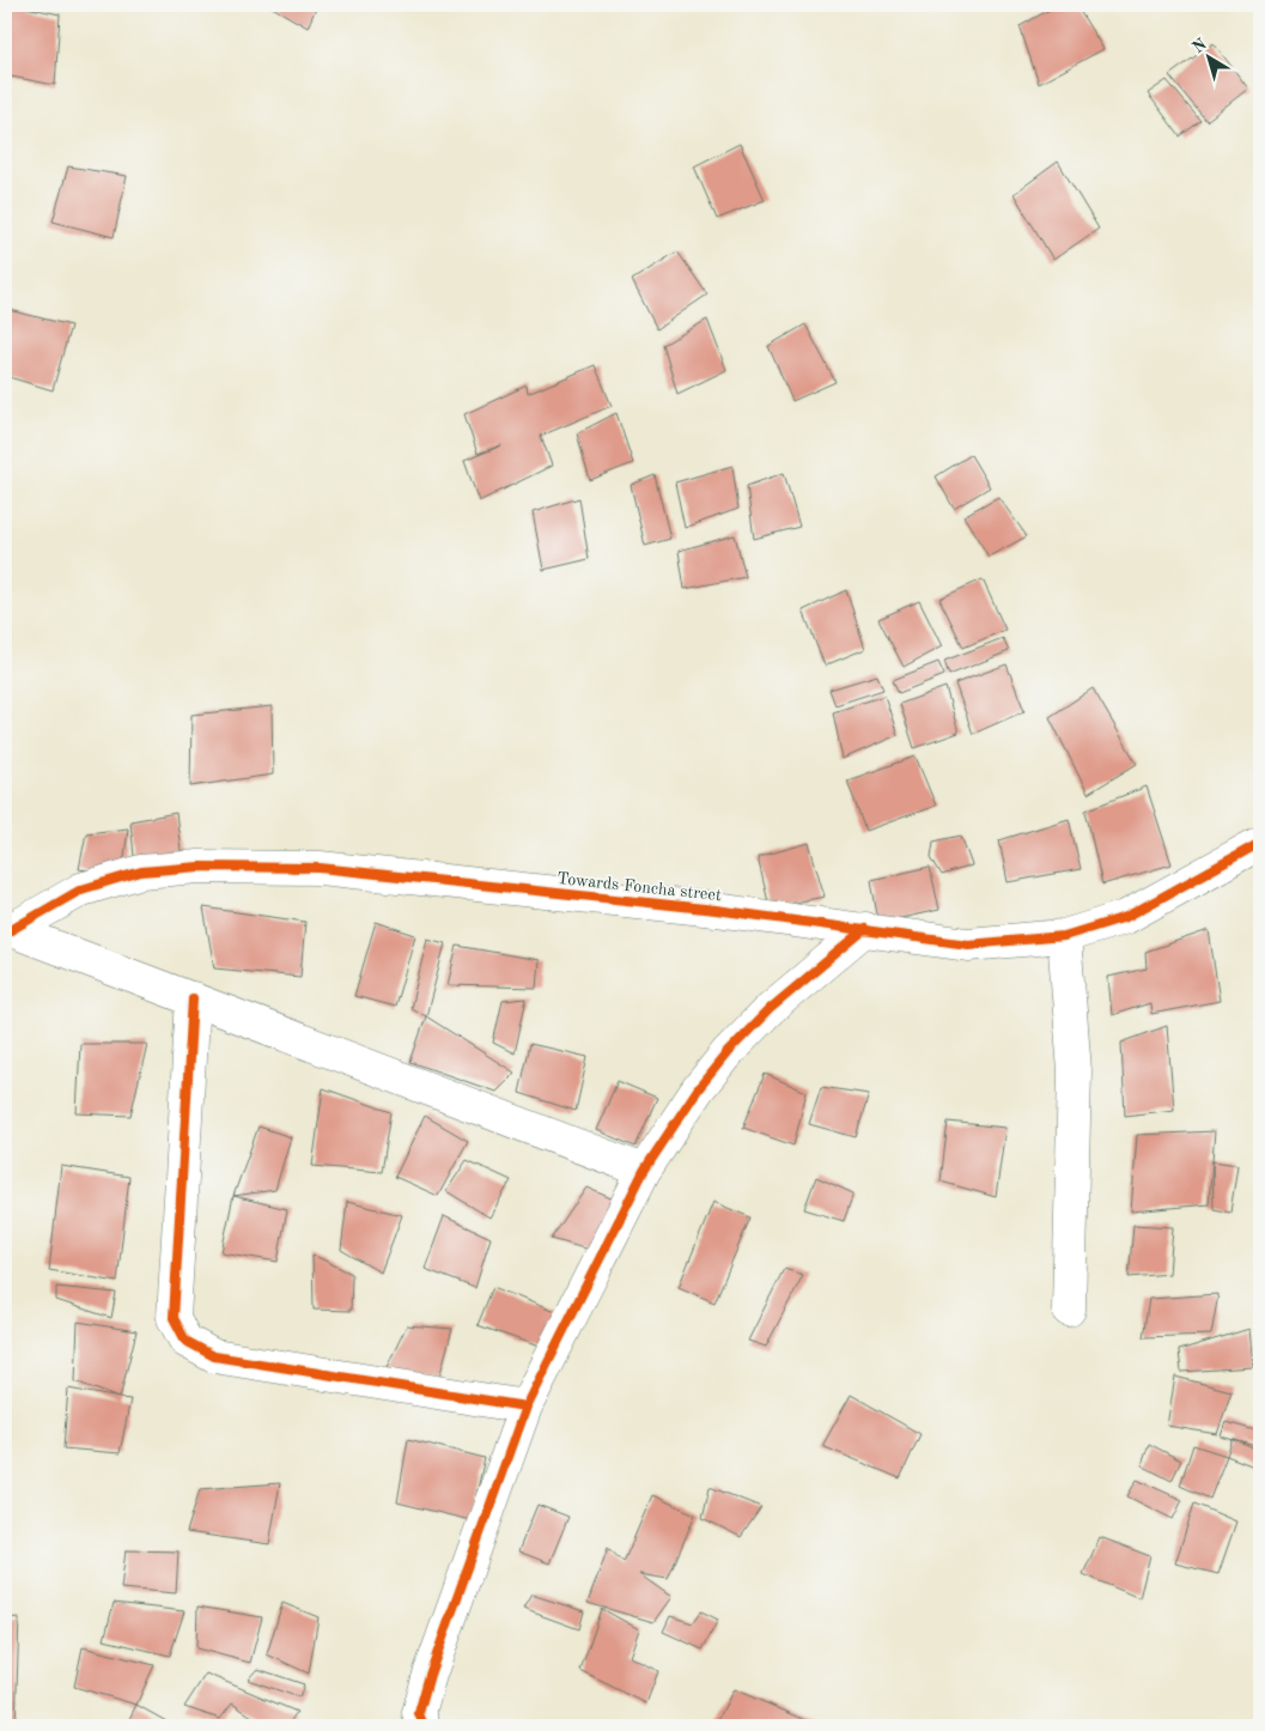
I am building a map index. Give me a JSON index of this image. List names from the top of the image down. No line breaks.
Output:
{"streets":{"street":["Towards Foncha street"]},"north":"top left"}
